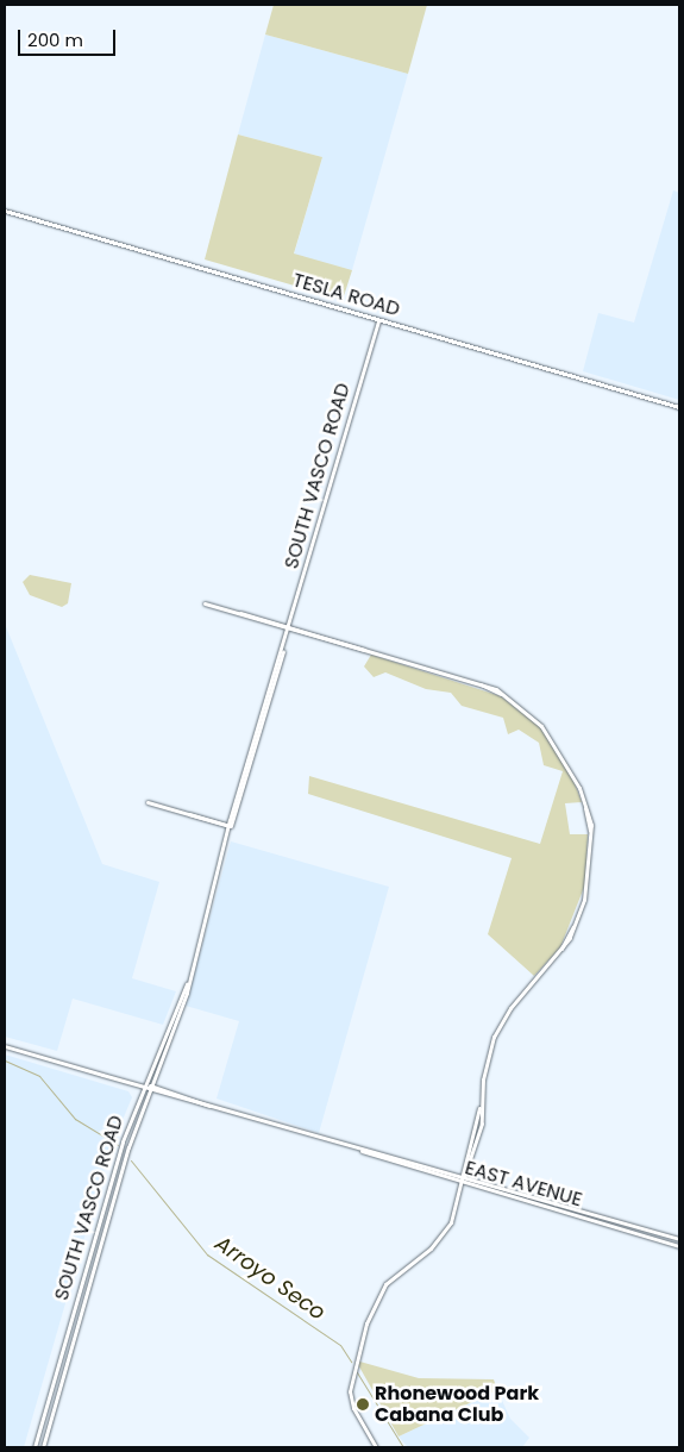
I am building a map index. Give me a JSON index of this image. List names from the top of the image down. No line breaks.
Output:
{"streets":{"main road":["TESLA ROAD","SOUTH VASCO ROAD","EAST AVENUE"]},"crossings":[["TESLA ROAD","SOUTH VASCO ROAD"],["SOUTH VASCO ROAD","EAST AVENUE"]],"water":["Arroyo Seco"],"places":["Rhonewood Park Cabana Club"],"scale_bar":"200 m"}
